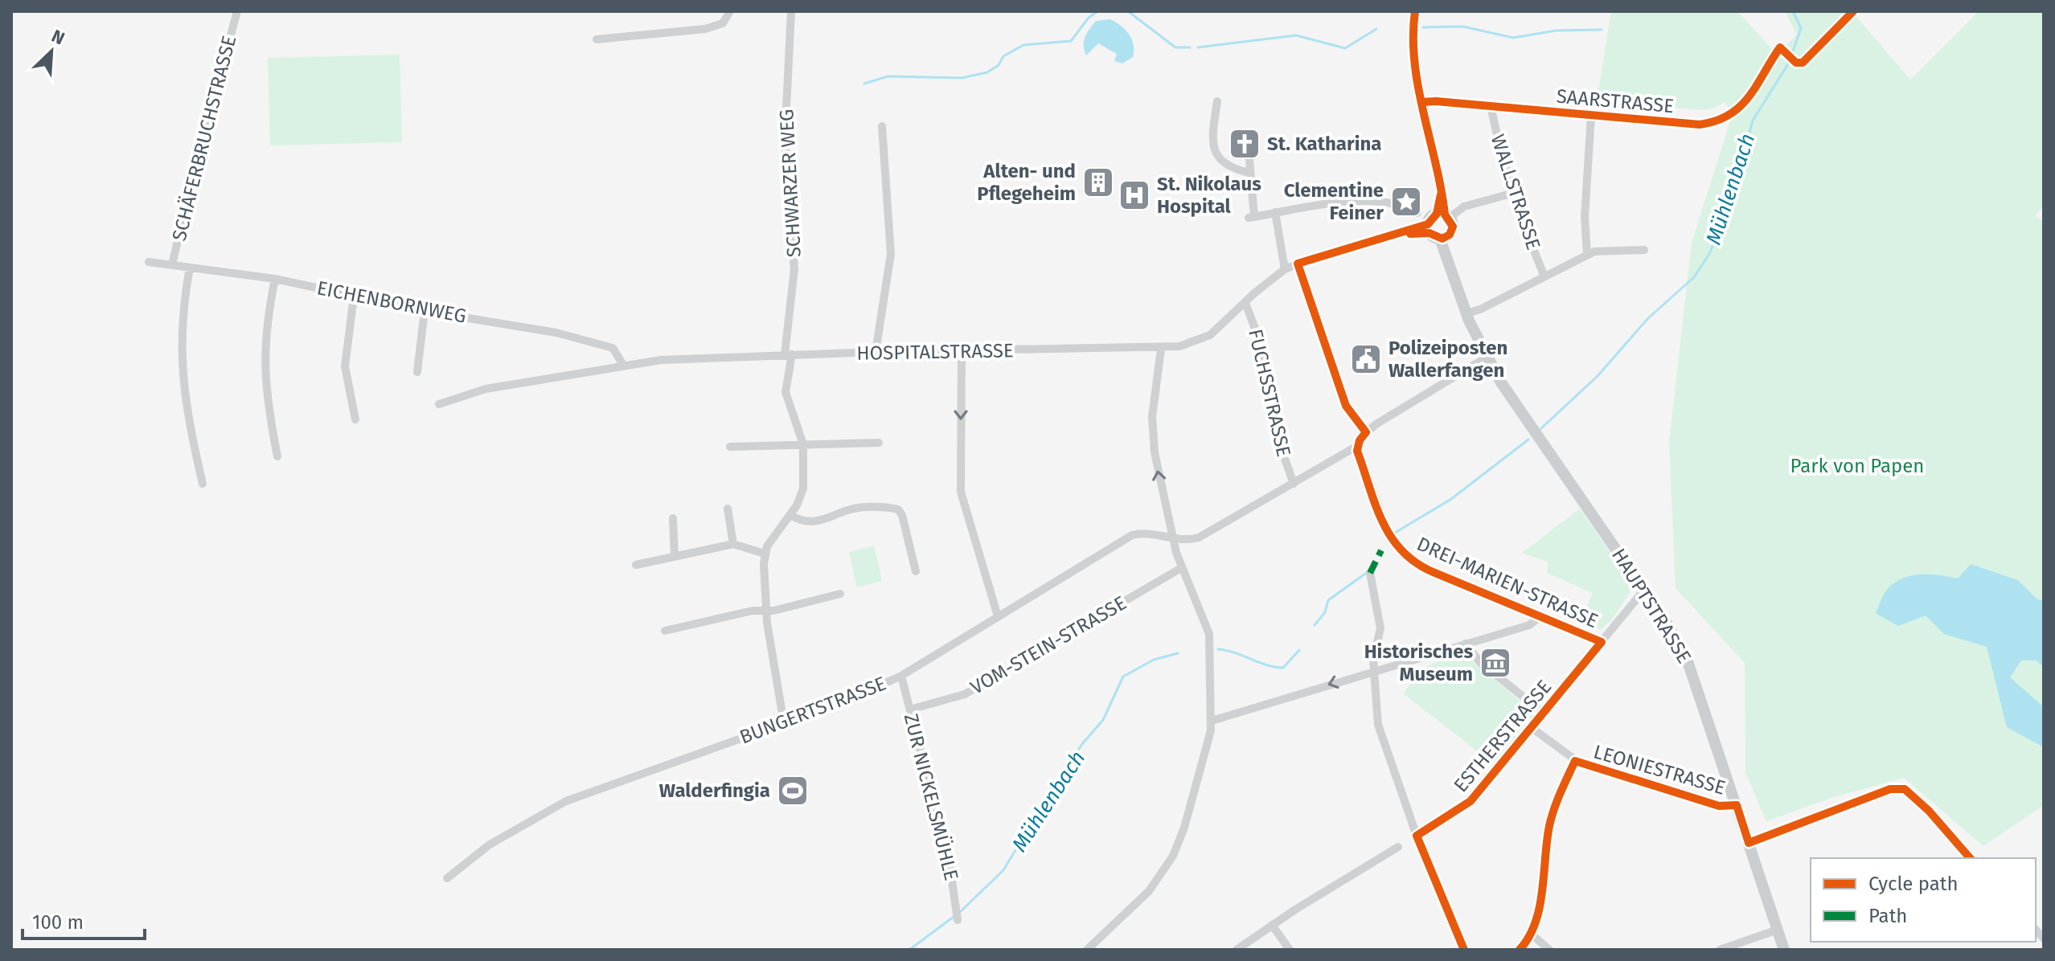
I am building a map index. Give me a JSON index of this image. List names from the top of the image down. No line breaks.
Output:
{"streets":{"main road":["HAUPTSTRASSE"],"street":["SAARSTRASSE","SCHÄFERBRUCHSTRASSE","SCHWARZER WEG","WALLSTRASSE","EICHENBORNWEG","HOSPITALSTRASSE","FUCHSSTRASSE","DREI-MARIEN-STRASSE","VOM-STEIN-STRASSE","BUNGERTSTRASSE","ESTHERSTRASSE","LEONIESTRASSE","ZUR NICKELSMÜHLE"]},"crossings":[["SAARSTRASSE","WALLSTRASSE"],["SCHÄFERBRUCHSTRASSE","EICHENBORNWEG"],["SCHWARZER WEG","HOSPITALSTRASSE"],["EICHENBORNWEG","HOSPITALSTRASSE"],["HOSPITALSTRASSE","FUCHSSTRASSE"],["HOSPITALSTRASSE","HAUPTSTRASSE"],["FUCHSSTRASSE","BUNGERTSTRASSE"],["DREI-MARIEN-STRASSE","BUNGERTSTRASSE"],["DREI-MARIEN-STRASSE","ESTHERSTRASSE"],["HAUPTSTRASSE","ESTHERSTRASSE"],["HAUPTSTRASSE","LEONIESTRASSE"],["VOM-STEIN-STRASSE","ZUR NICKELSMÜHLE"],["BUNGERTSTRASSE","ZUR NICKELSMÜHLE"],["ESTHERSTRASSE","LEONIESTRASSE"]],"water":["Mühlenbach"],"parks":["Park von Papen"],"places":{"church":["St. Katharina"],"building":["Alten- und Pflegeheim"],"hospital":["St. Nikolaus Hospital"],"place":["Clementine Feiner"],"public building":["Polizeiposten Wallerfangen"],"museum":["Historisches Museum"],"sports":["Walderfingia"]},"legend":["Cycle path","Path"],"scale_bar":"100 m","north":"top right"}
